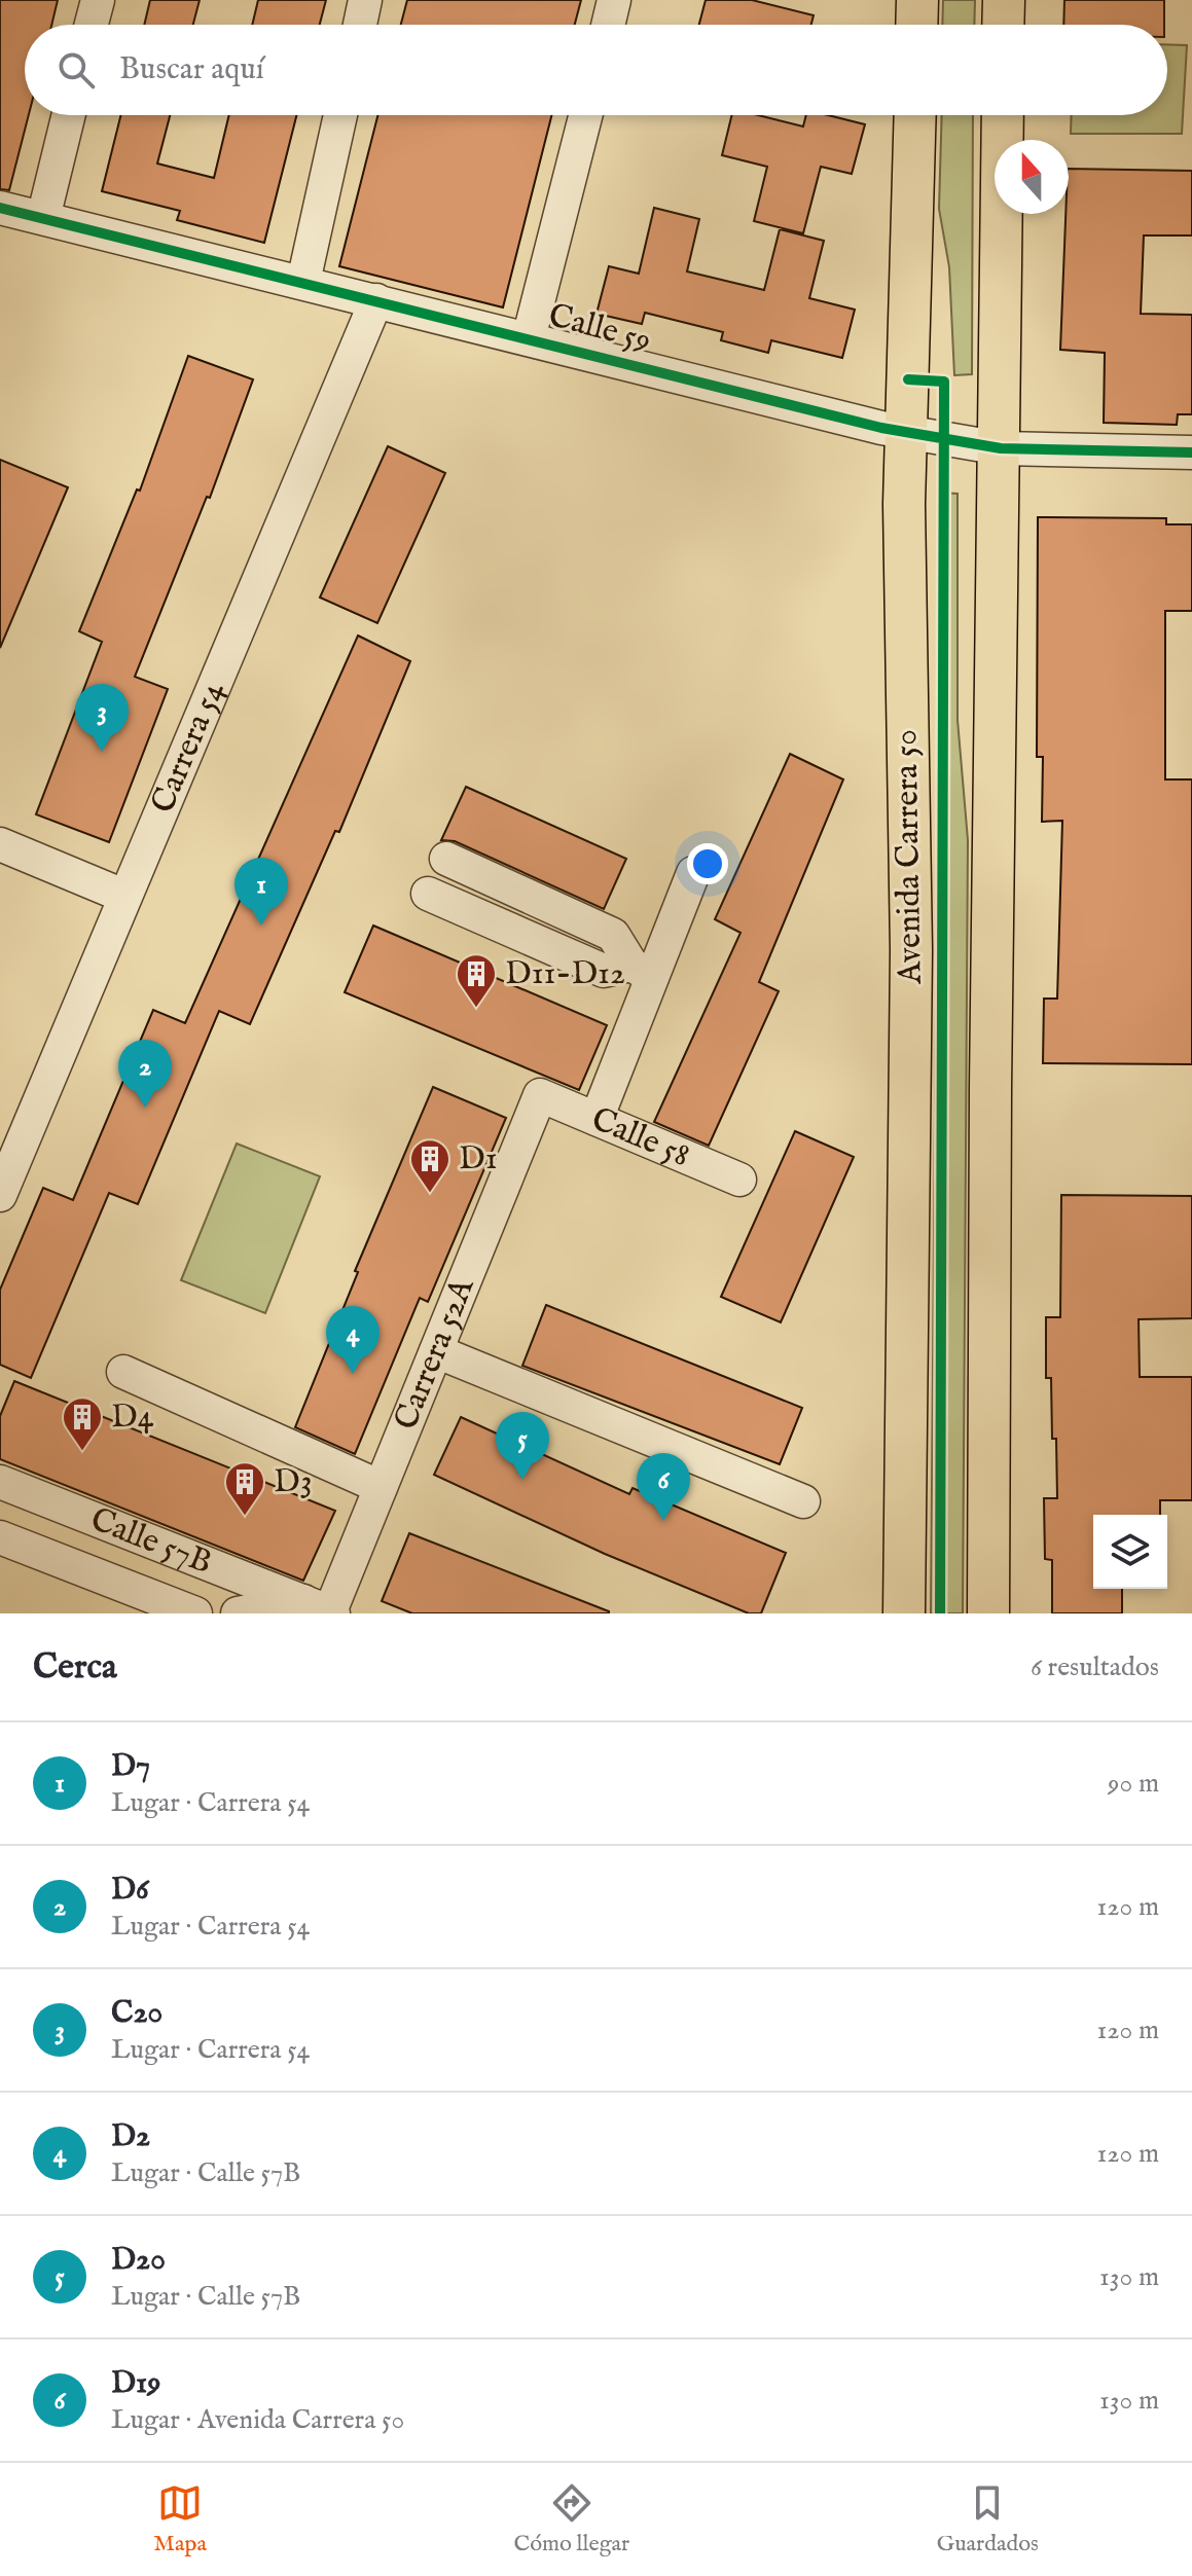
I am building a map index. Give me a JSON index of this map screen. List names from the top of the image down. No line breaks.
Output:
{"streets":{"main road":["Avenida Carrera 50"],"street":["Calle 59","Carrera 54","Calle 58","Carrera 52A","Calle 57B"]},"crossings":[["Calle 59","Carrera 54"],["Calle 59","Avenida Carrera 50"],["Calle 58","Carrera 52A"],["Carrera 52A","Calle 57B"]],"places":{"building":["D11-D12","D1","D4","D3"]},"north":"top","page":{"search":"Buscar aquí","pins":["3","1","2","4","5","6"],"heading":["Cerca","6 resultados"],"list":[{"mark":"1","name":"D7","note":"Lugar · Carrera 54","value":"90 m"},{"mark":"2","name":"D6","note":"Lugar · Carrera 54","value":"120 m"},{"mark":"3","name":"C20","note":"Lugar · Carrera 54","value":"120 m"},{"mark":"4","name":"D2","note":"Lugar · Calle 57B","value":"120 m"},{"mark":"5","name":"D20","note":"Lugar · Calle 57B","value":"130 m"},{"mark":"6","name":"D19","note":"Lugar · Avenida Carrera 50","value":"130 m"}],"nav":["Mapa","Cómo llegar","Guardados"]}}
